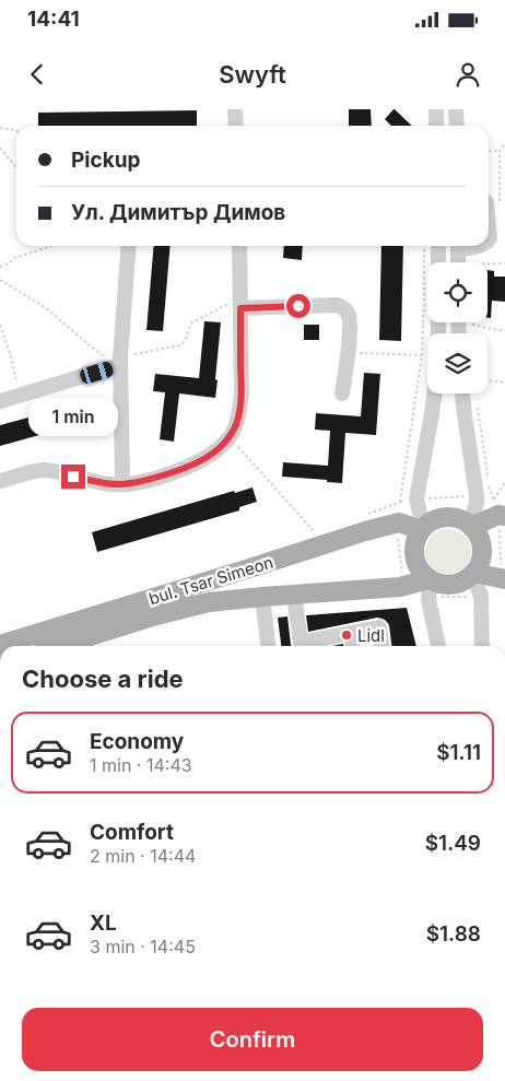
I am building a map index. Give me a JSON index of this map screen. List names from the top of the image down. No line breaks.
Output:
{"streets":{"main road":["bul. Tsar Simeon"]},"places":["Lidl"],"page":{"status":"14:41","header":"Swyft","banner":["Pickup","Ул. Димитър Димов"],"bubble":"1 min","heading":"Choose a ride","list":[{"name":"Economy","note":"1 min · 14:43","value":"$1.11"},{"name":"Comfort","note":"2 min · 14:44","value":"$1.49"},{"name":"XL","note":"3 min · 14:45","value":"$1.88"}],"buttons":"Confirm"}}
